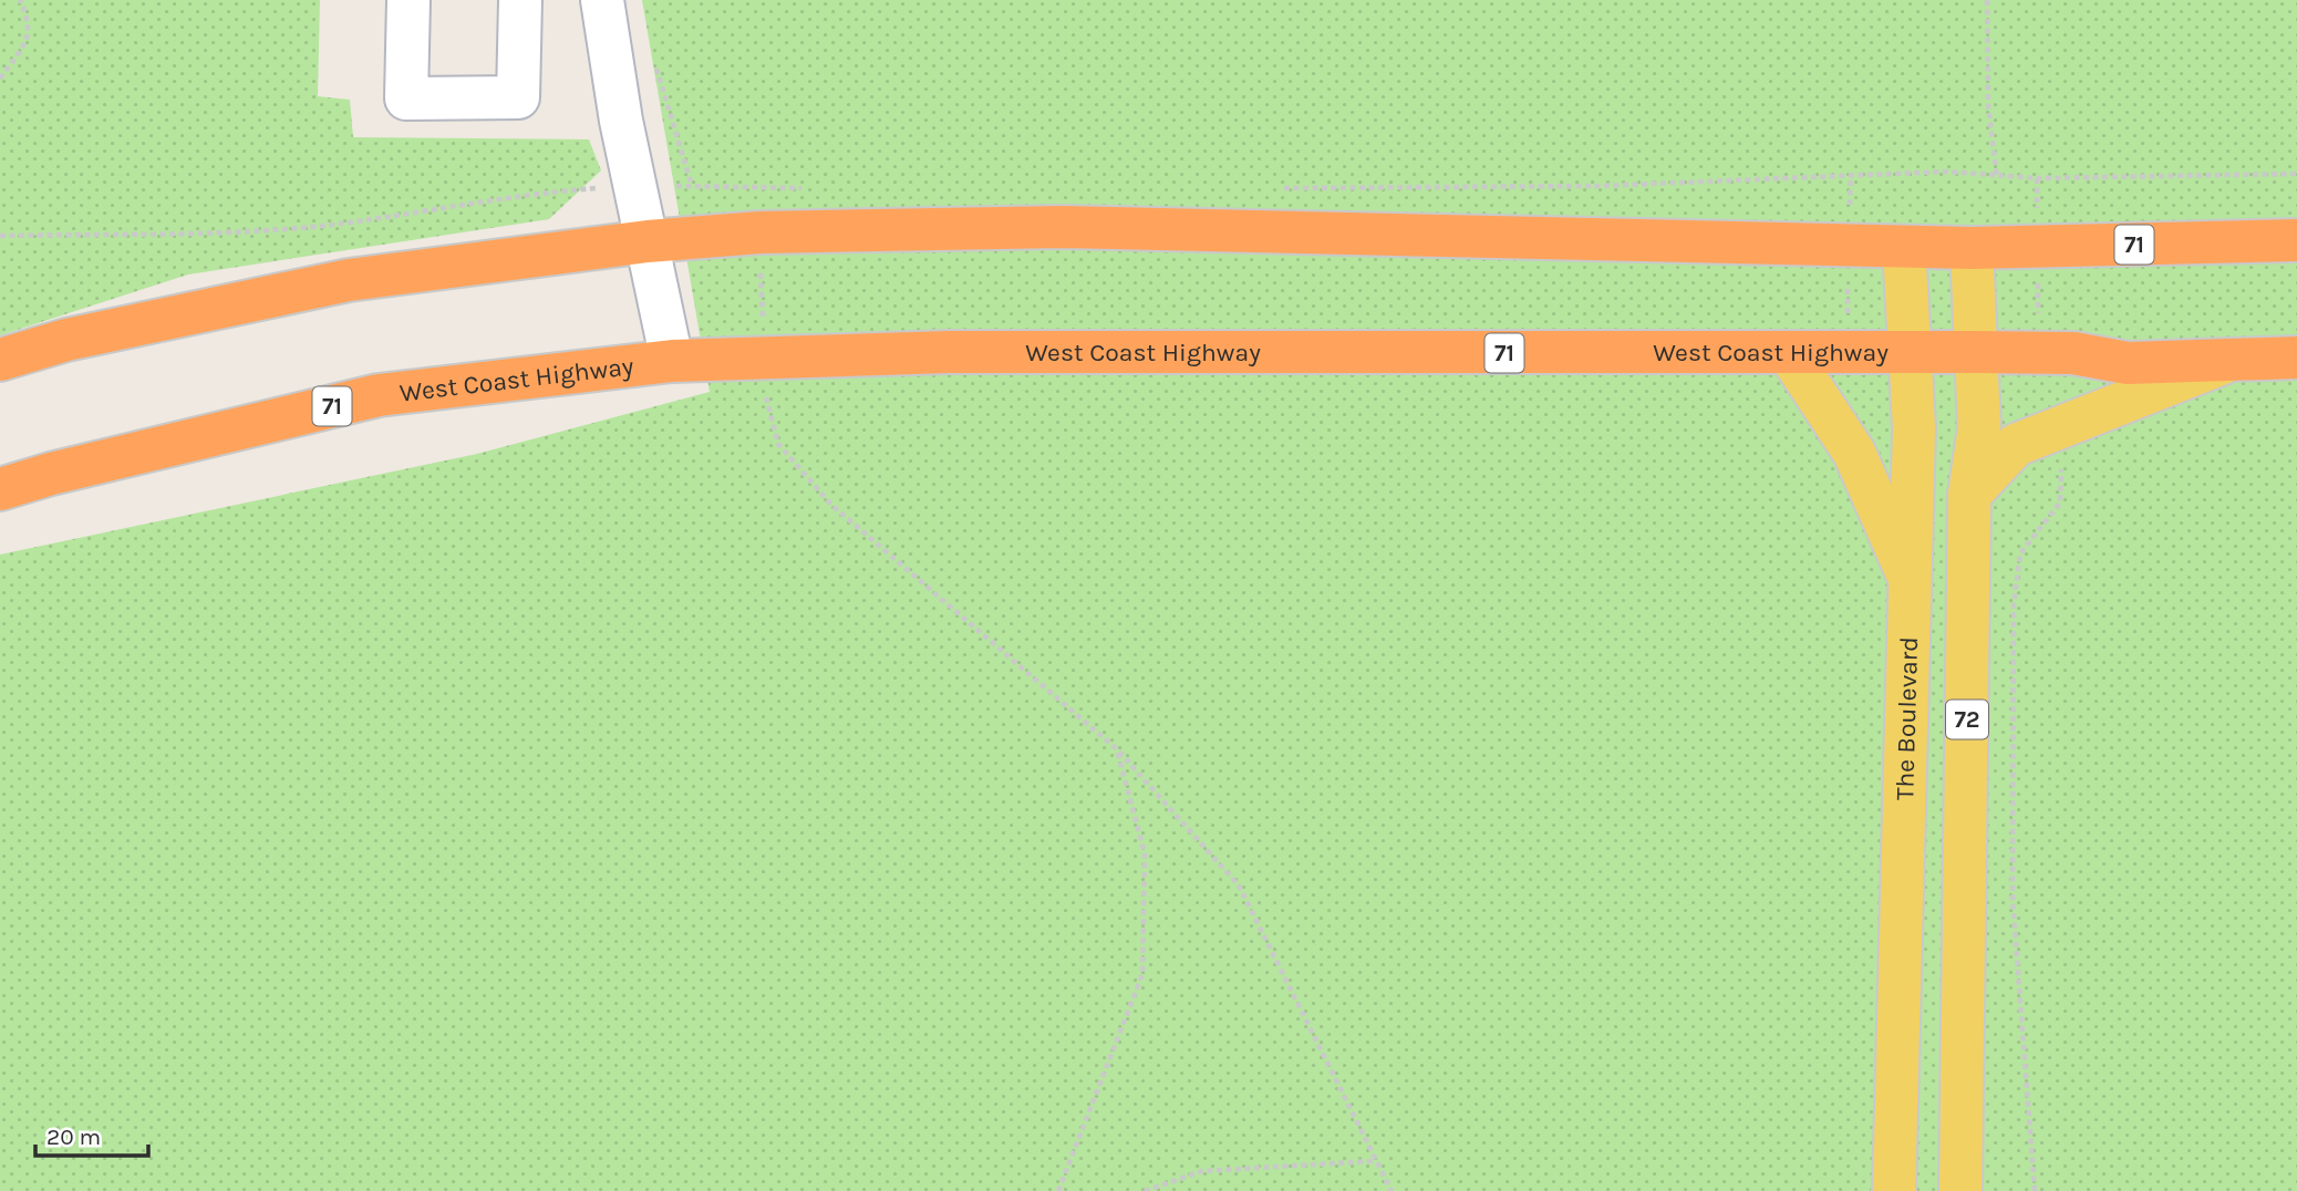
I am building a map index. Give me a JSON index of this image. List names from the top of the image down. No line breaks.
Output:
{"streets":{"highway":["71","West Coast Highway"],"main road":["The Boulevard","72"]},"crossings":[["71","The Boulevard"],["71","72"],["West Coast Highway","The Boulevard"],["West Coast Highway","72"]],"scale_bar":"20 m"}
